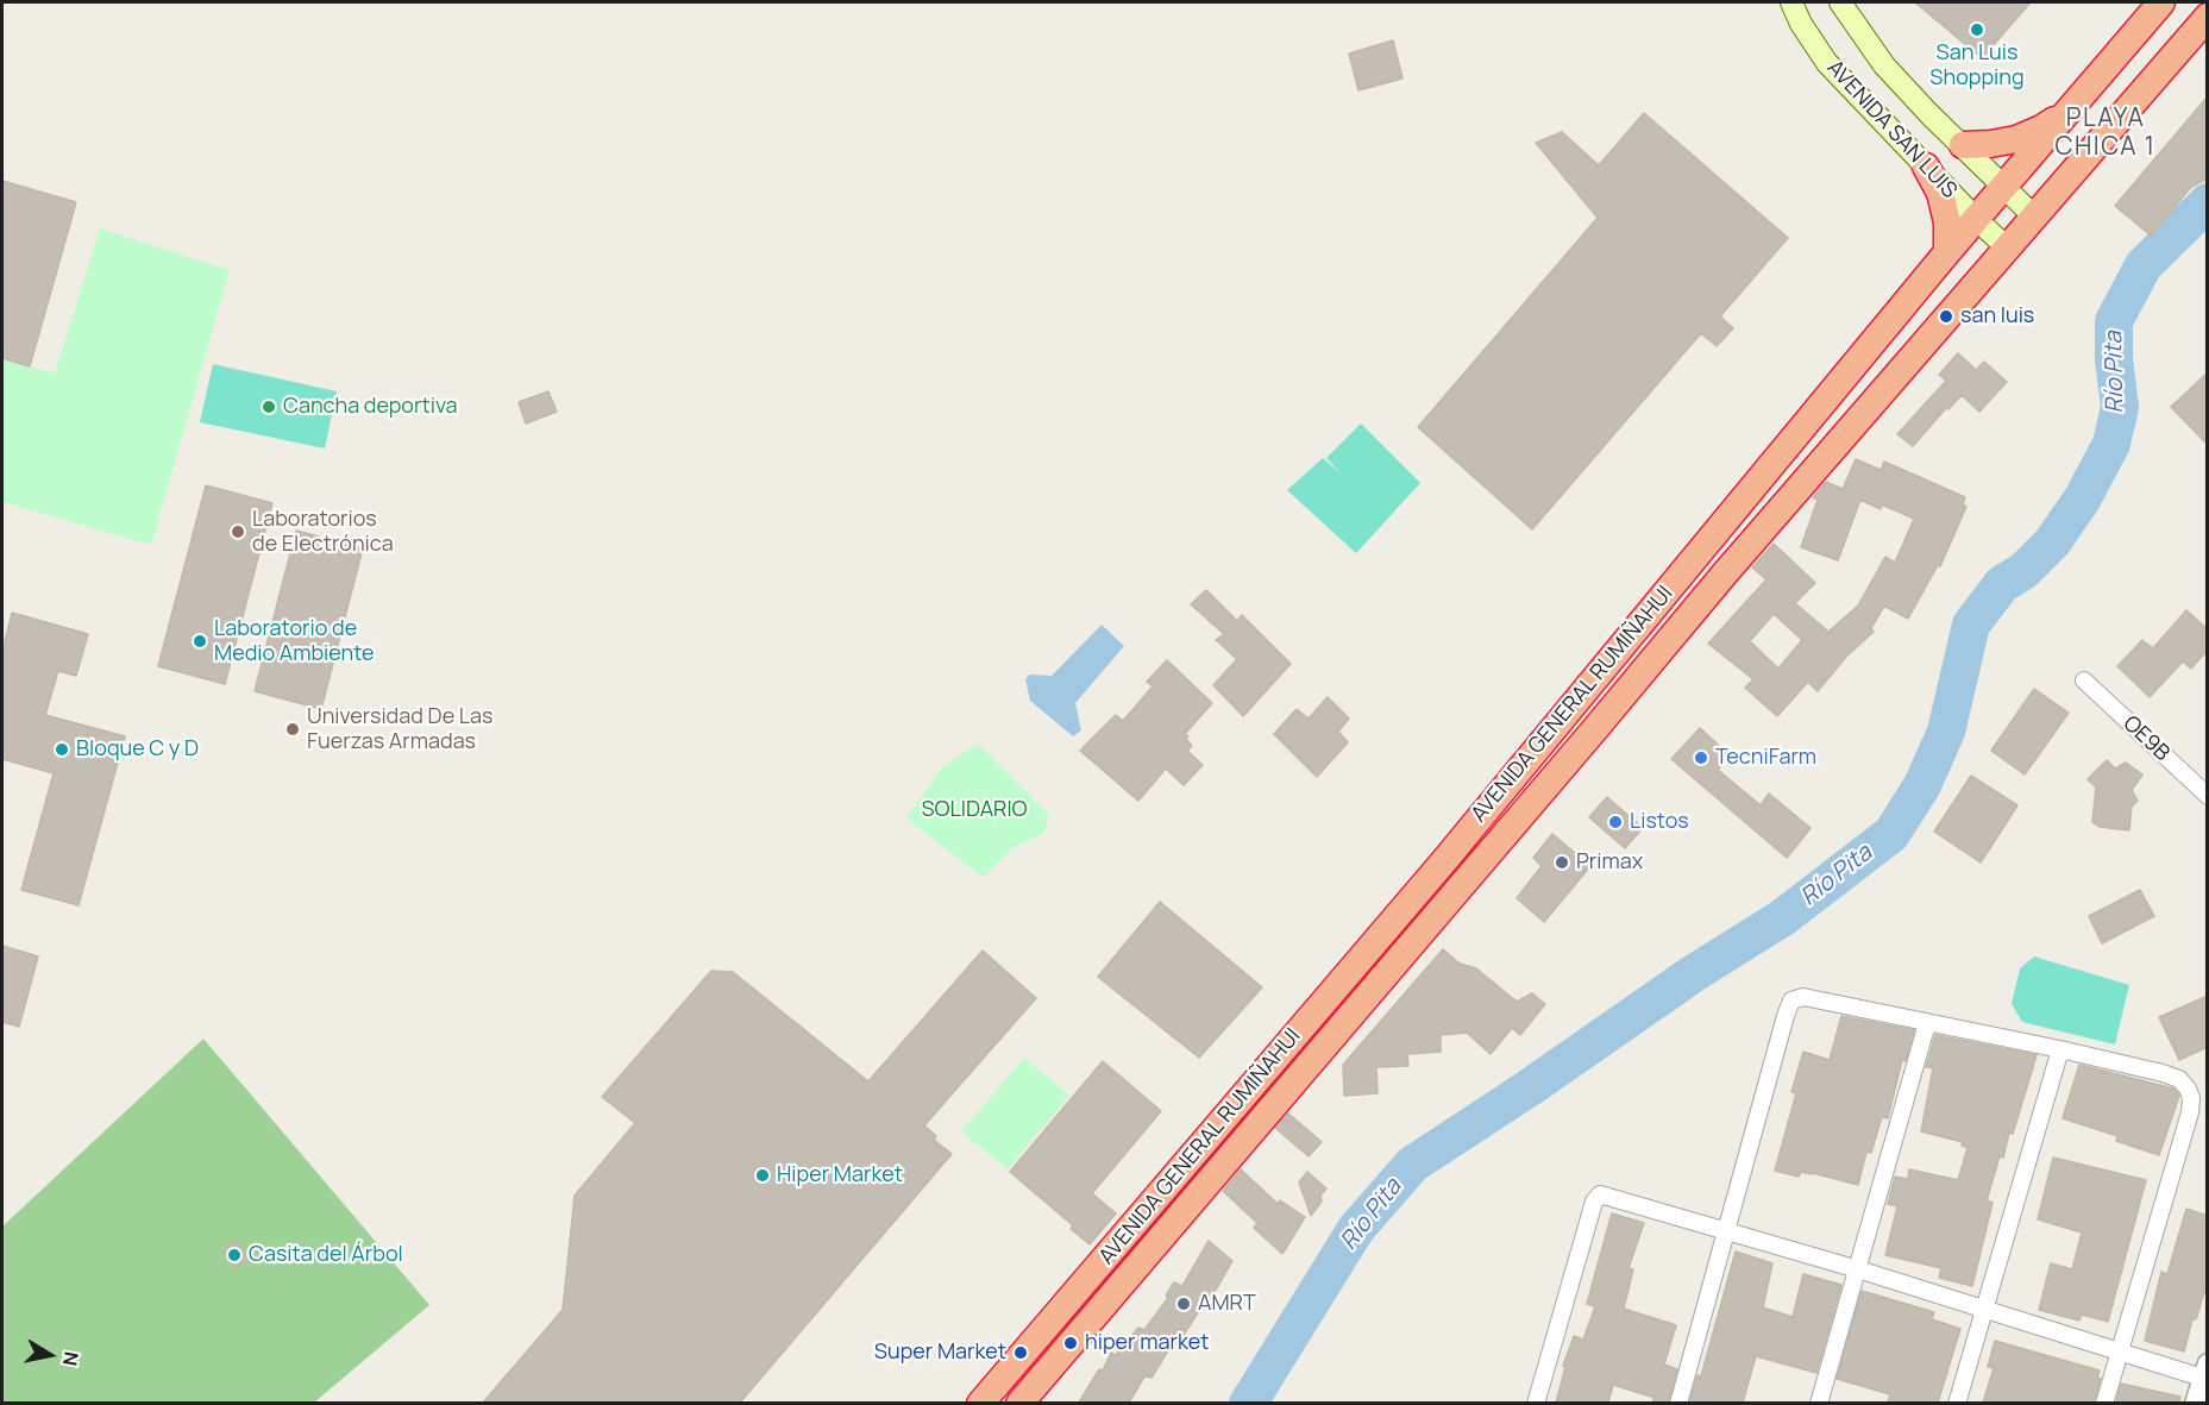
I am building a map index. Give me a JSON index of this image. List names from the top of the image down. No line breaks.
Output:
{"streets":{"highway":["AVENIDA GENERAL RUMIÑAHUI"],"main road":["AVENIDA SAN LUIS"],"street":["OE9B"]},"crossings":[["AVENIDA SAN LUIS","AVENIDA GENERAL RUMIÑAHUI"]],"districts":["PLAYA CHICA 1"],"water":["Río Pita"],"parks":["SOLIDARIO"],"places":["San Luis Shopping","san luis","Cancha deportiva","Laboratorios de Electrónica","Laboratorio de Medio Ambiente","Universidad De Las Fuerzas Armadas","Bloque C y D","TecniFarm","Listos","Primax","Hiper Market","Casita del Árbol","AMRT","hiper market","Super Market"],"north":"right"}
